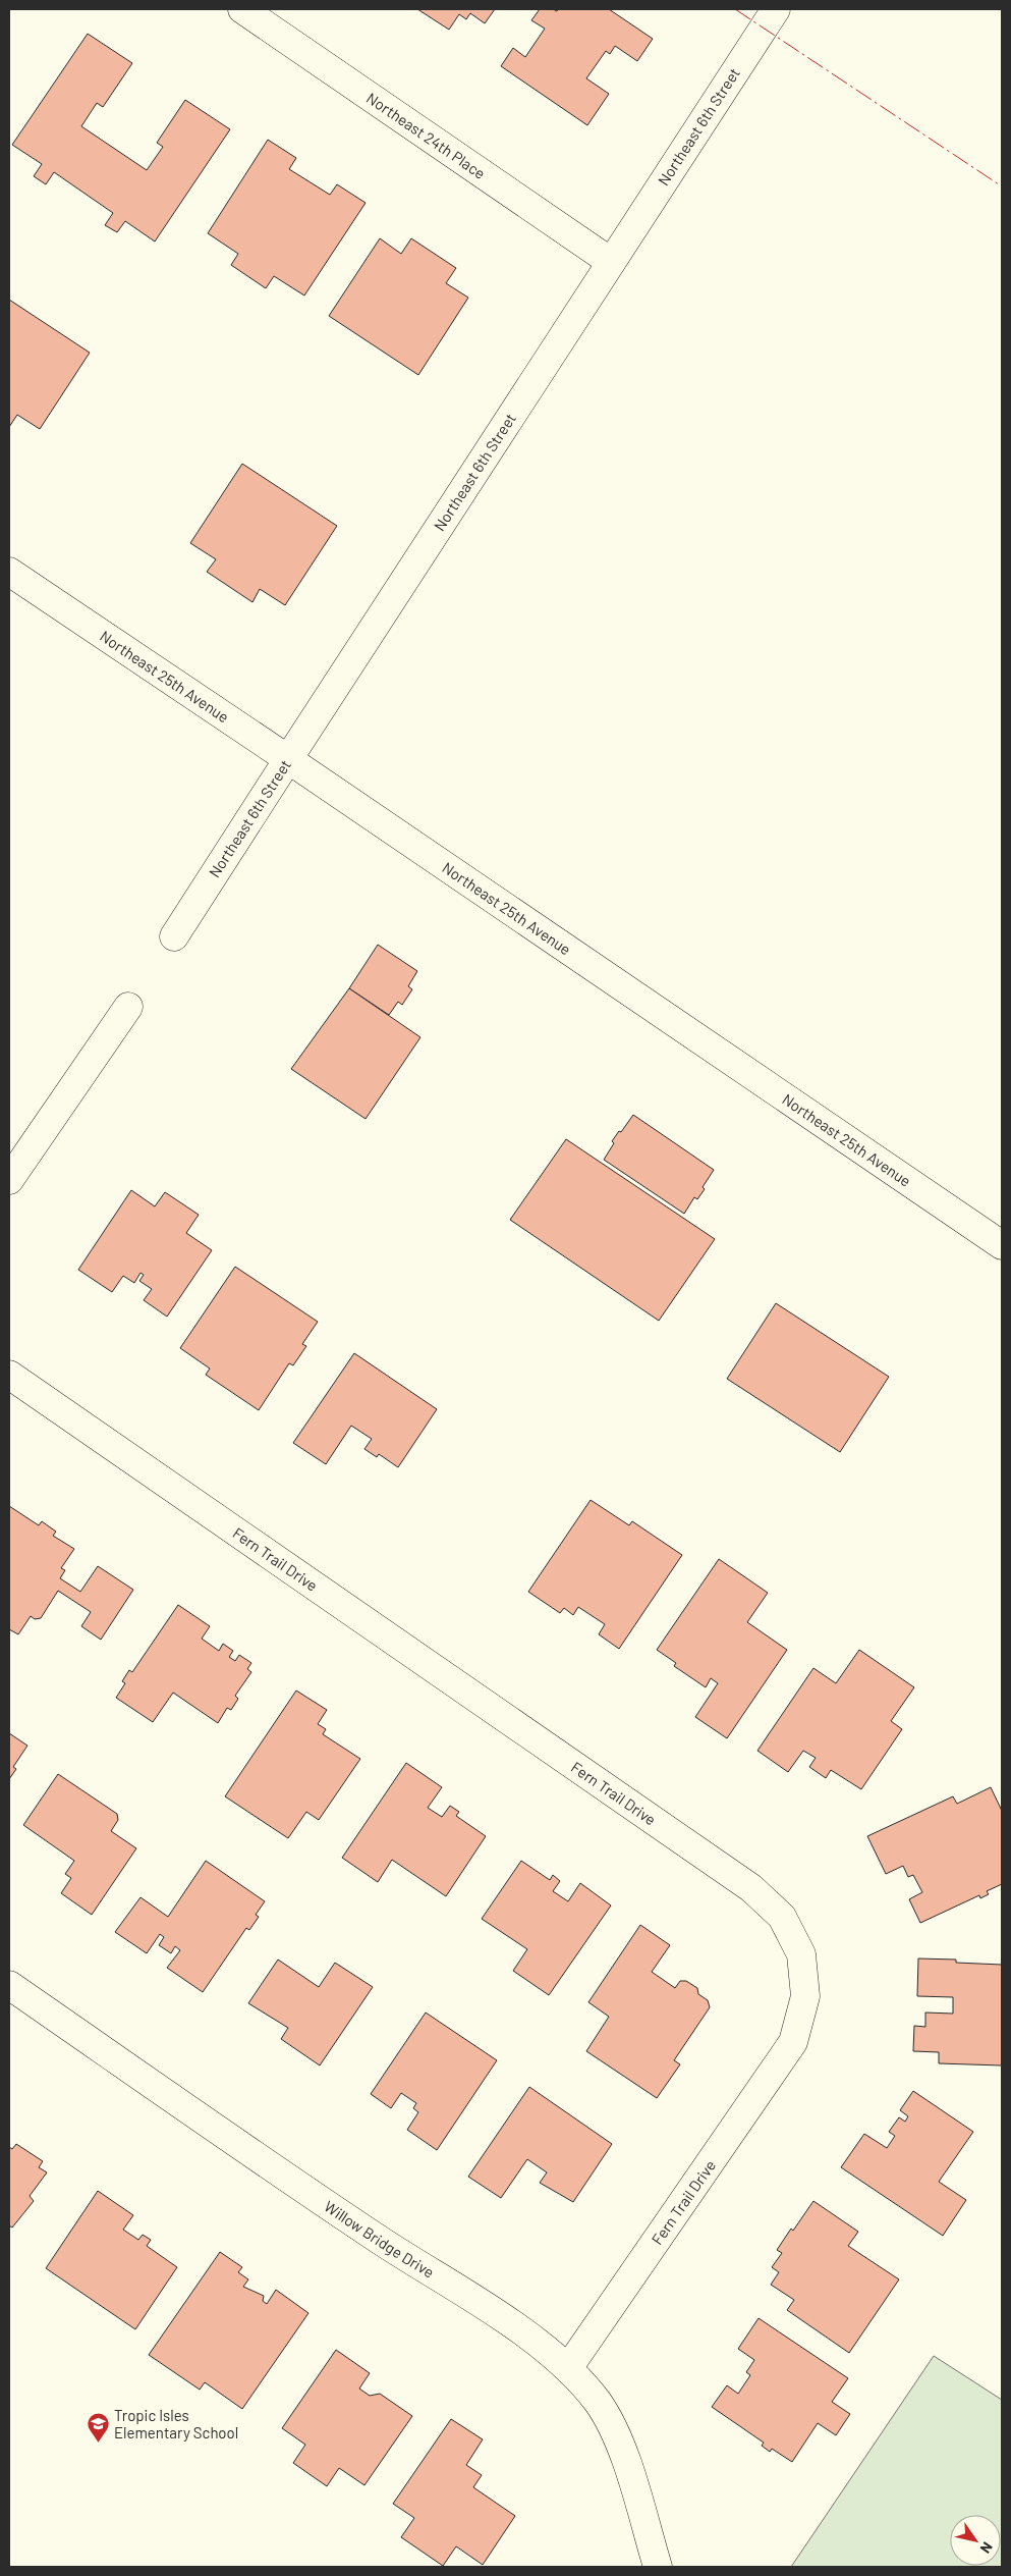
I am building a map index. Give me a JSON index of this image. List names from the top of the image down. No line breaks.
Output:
{"streets":{"street":["Northeast 6th Street","Northeast 24th Place","Northeast 25th Avenue","Fern Trail Drive","Willow Bridge Drive"]},"crossings":[["Northeast 6th Street","Northeast 24th Place"],["Northeast 6th Street","Northeast 25th Avenue"],["Fern Trail Drive","Willow Bridge Drive"]],"places":{"school or university":["Tropic Isles Elementary School"]},"north":"bottom right"}
